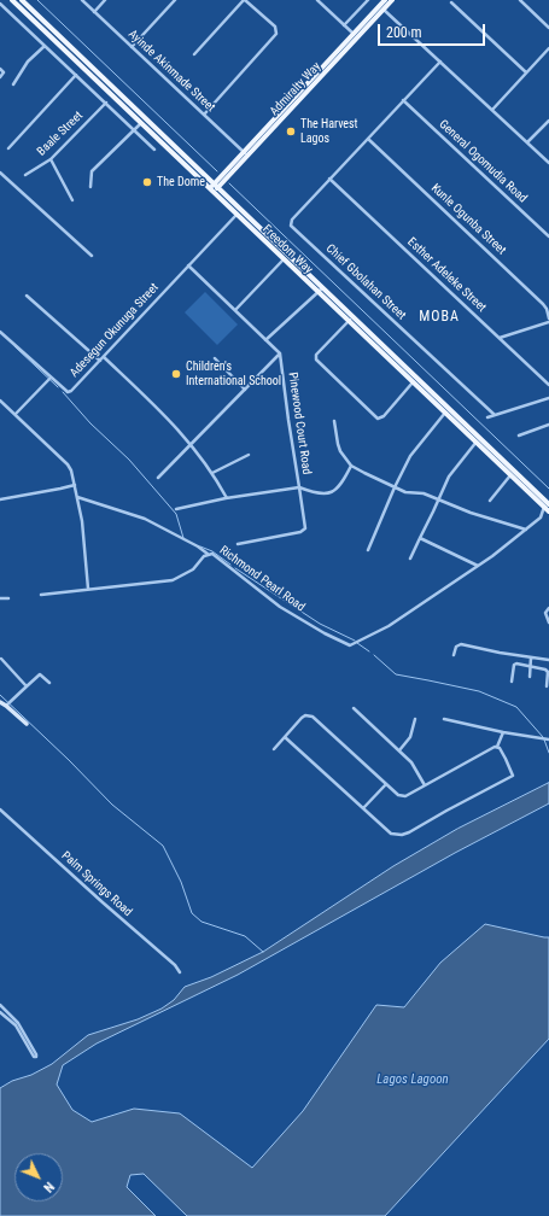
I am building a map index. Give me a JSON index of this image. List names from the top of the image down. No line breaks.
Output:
{"streets":{"main road":["Admiralty Way","Freedom Way"],"street":["Ayinde Akinmade Street","Baale Street","General Ogomudia Road","Kunle Ogunba Street","Esther Adeleke Street","Chief Gbolahan Street","Adesegun Okunuga Street","Pinewood Court Road","Richmond Pearl Road","Palm Springs Road"]},"crossings":[["Ayinde Akinmade Street","Admiralty Way"],["Admiralty Way","Freedom Way"],["Freedom Way","Adesegun Okunuga Street"],["Freedom Way","Richmond Pearl Road"],["Esther Adeleke Street","Chief Gbolahan Street"]],"districts":["MOBA"],"water":["Lagos Lagoon"],"places":["The Harvest Lagos","The Dome","Children's International School"],"scale_bar":"200 m","north":"bottom right"}
